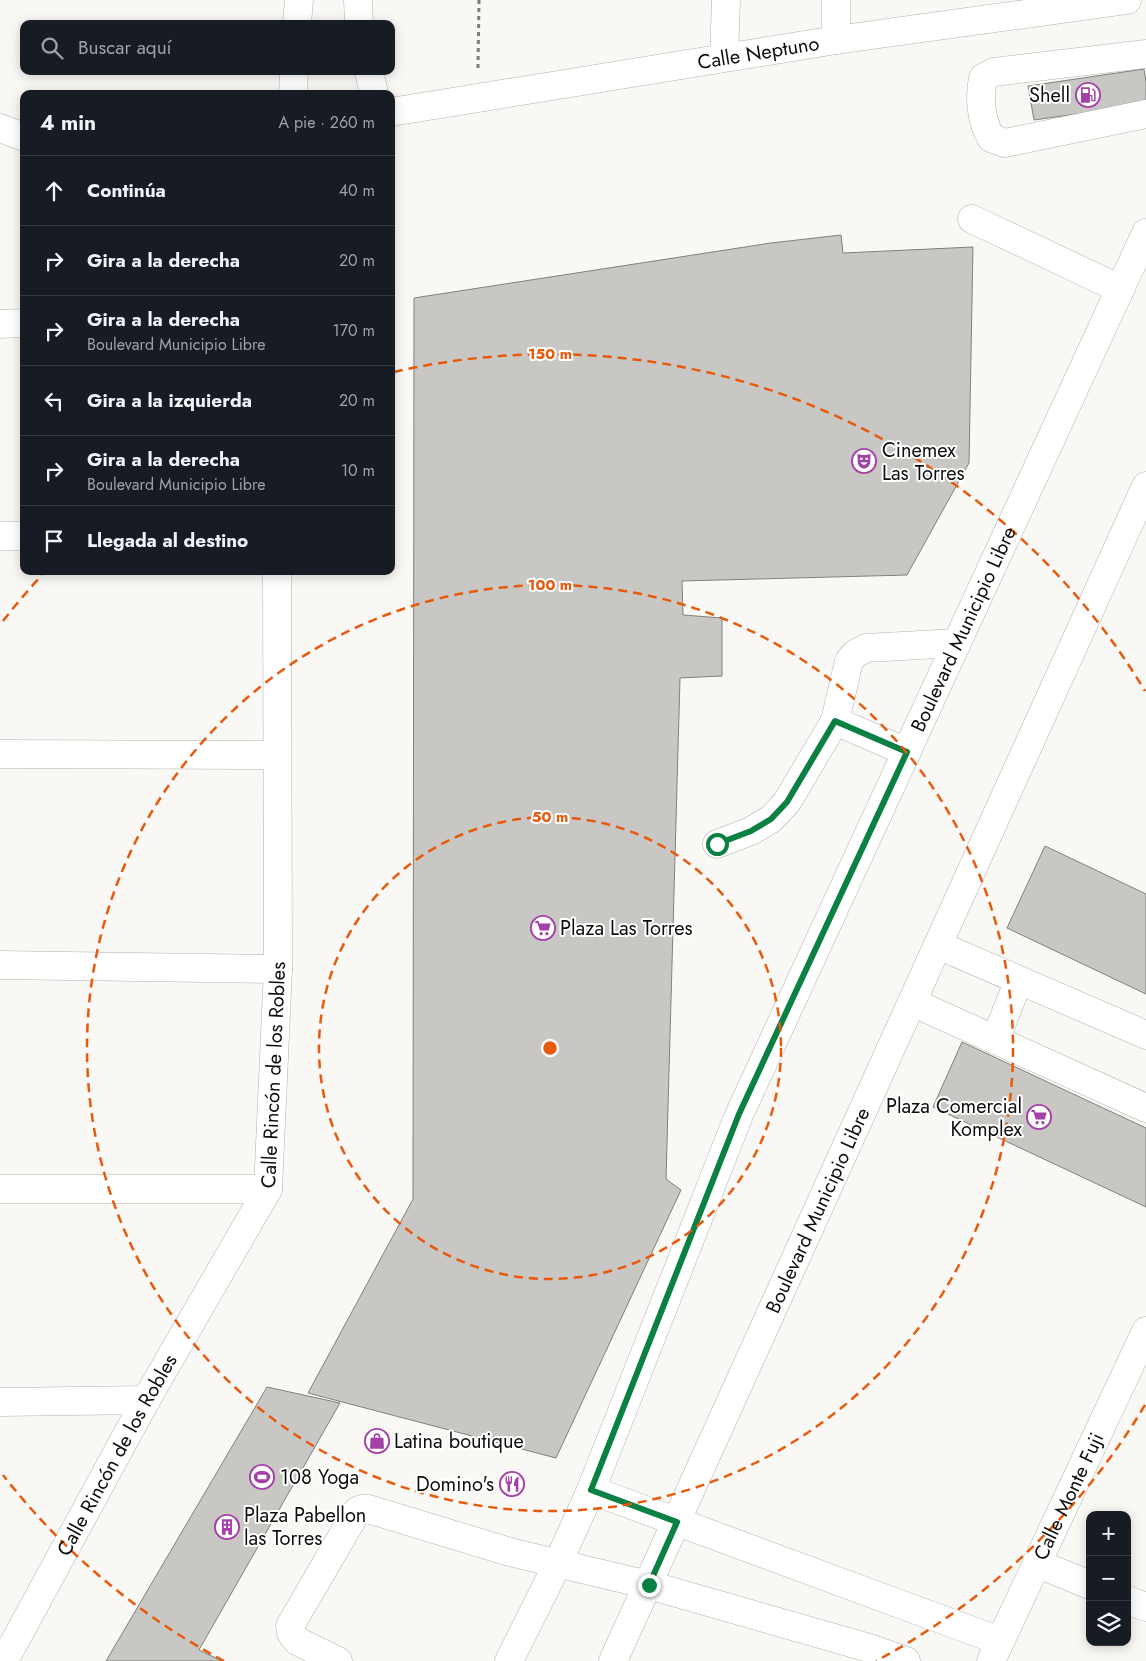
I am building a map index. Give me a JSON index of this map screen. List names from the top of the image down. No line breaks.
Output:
{"streets":{"street":["Calle Neptuno","Boulevard Municipio Libre","Calle Rincón de los Robles","Calle Monte Fuji"]},"places":{"fuel station":["Shell"],"theatre":["Cinemex Las Torres"],"supermarket":["Plaza Las Torres","Plaza Comercial Komplex"],"shop":["Latina boutique"],"sports":["108 Yoga"],"restaurant":["Domino's"],"building":["Plaza Pabellon las Torres"]},"page":{"search":"Buscar aquí","heading":["4 min","A pie · 260 m"],"list":[["Continúa","40 m"],["Gira a la derecha","20 m"],["Gira a la derecha","Boulevard Municipio Libre","170 m"],["Gira a la izquierda","20 m"],["Gira a la derecha","Boulevard Municipio Libre","10 m"],"Llegada al destino"],"map_buttons":["+","−"]},"rings":["150 m","100 m","50 m"]}
